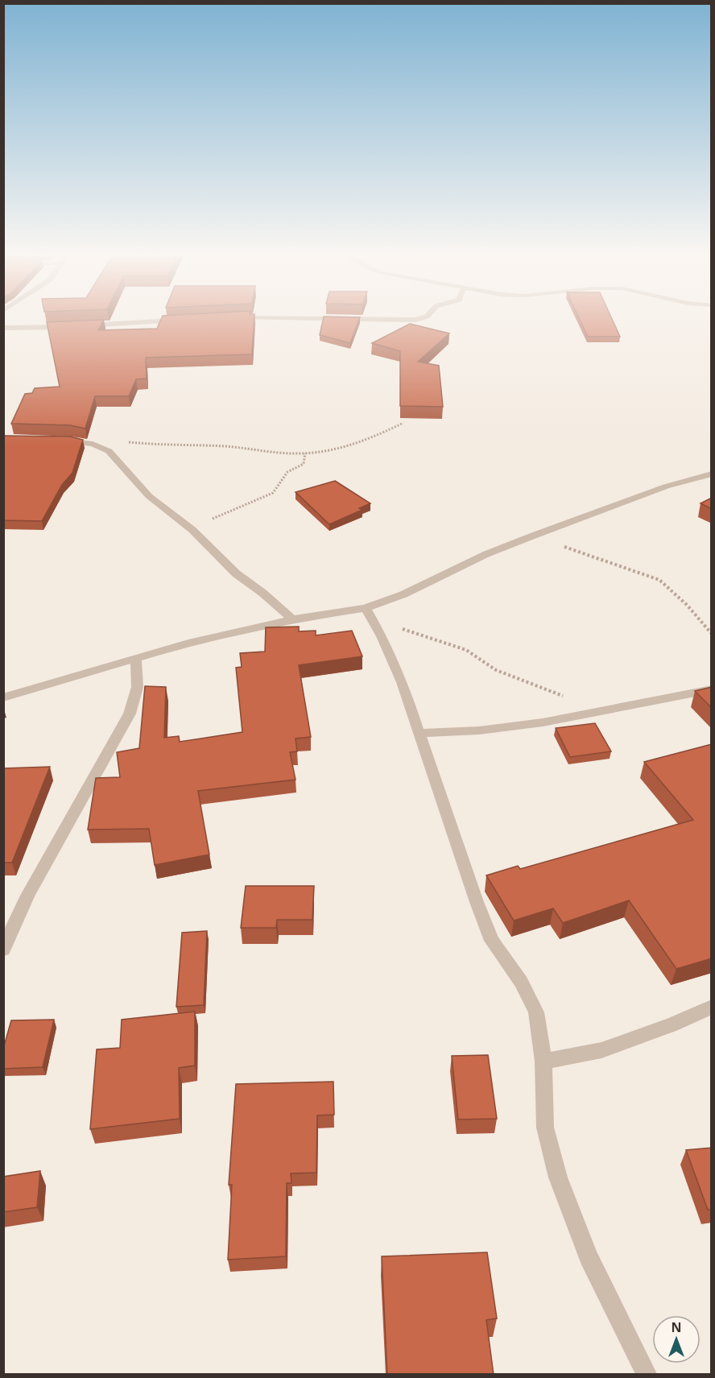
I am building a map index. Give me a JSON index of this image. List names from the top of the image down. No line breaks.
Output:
{"north":"top"}
